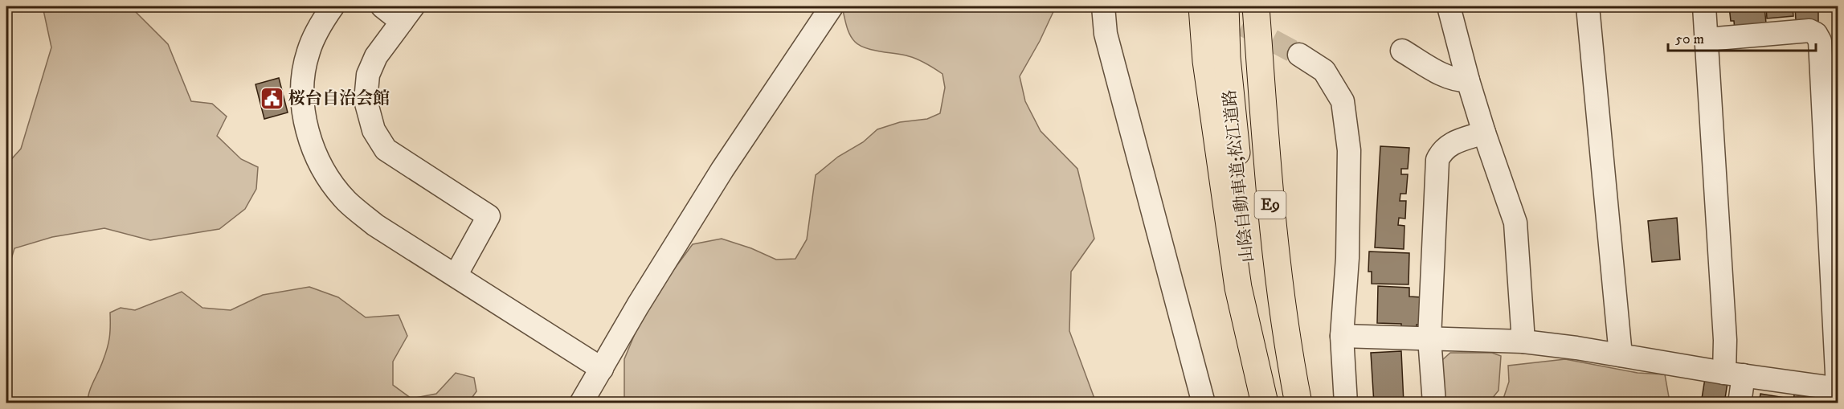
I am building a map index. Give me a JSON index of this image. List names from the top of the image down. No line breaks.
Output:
{"streets":{"highway":["山陰自動車道;松江道路","E9"]},"places":{"public building":["桜台自治会館"]},"scale_bar":"50 m"}
